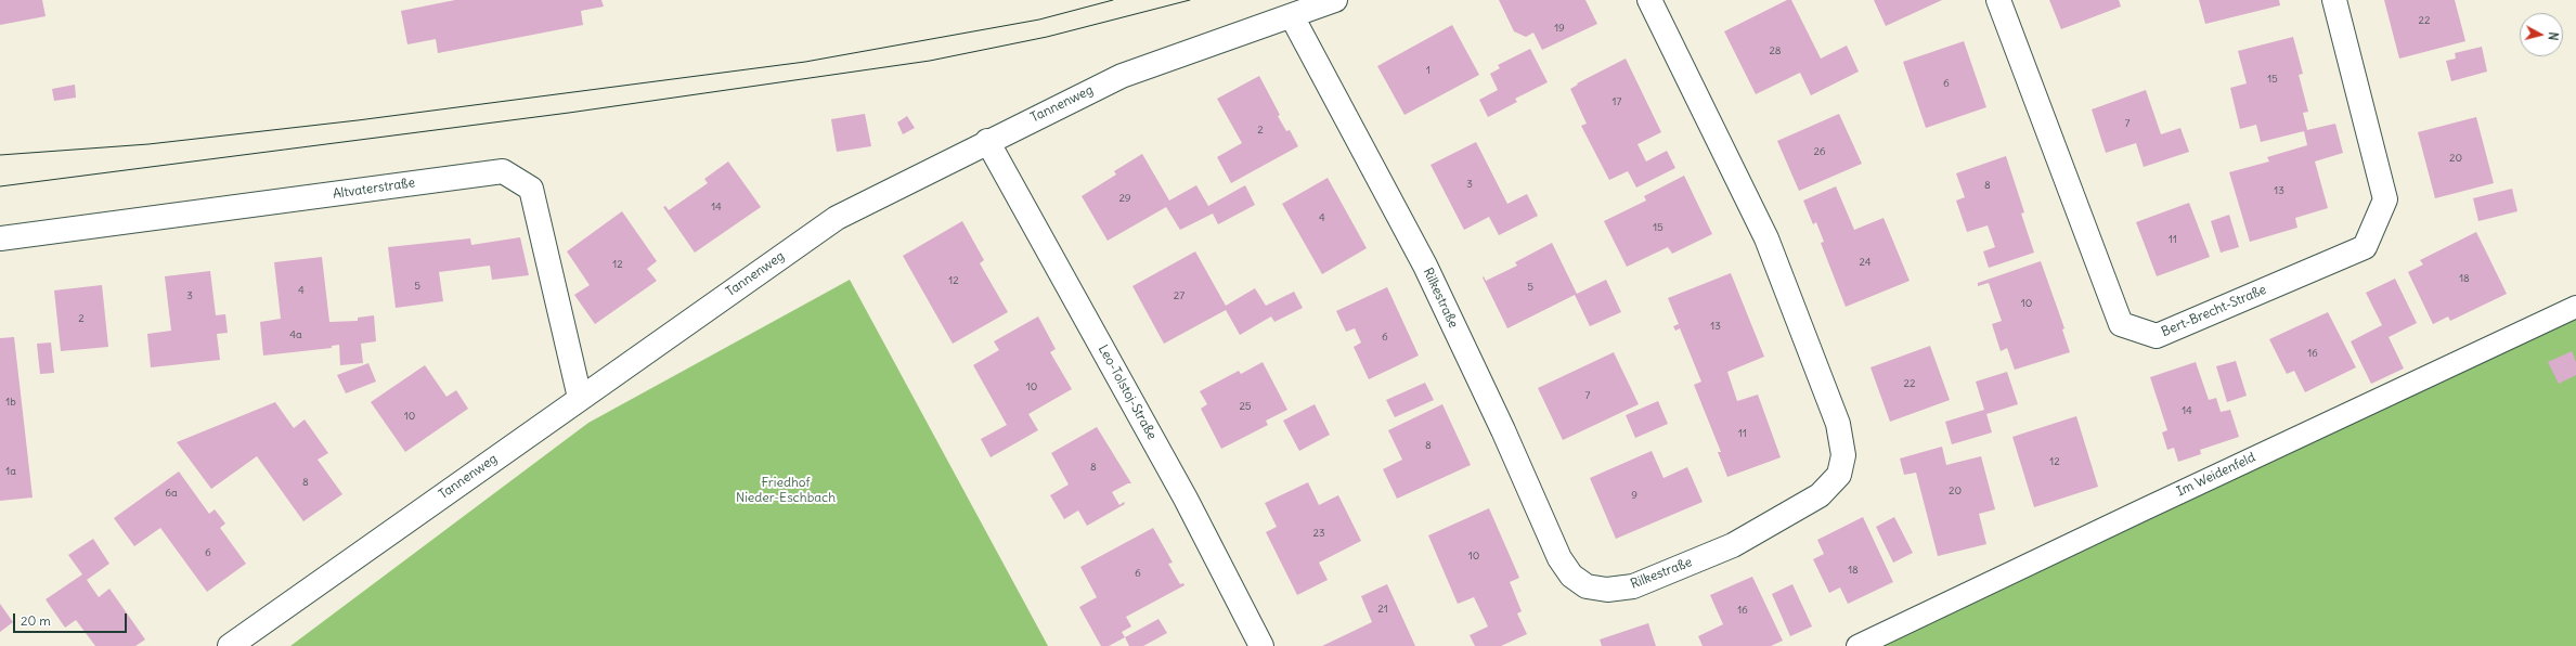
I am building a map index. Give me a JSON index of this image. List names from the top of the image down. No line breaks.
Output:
{"streets":{"street":["Tannenweg","Altvaterstraße","Rilkestraße","Bert-Brecht-Straße","Leo-Tolstoj-Straße"],"lane":["Im Weidenfeld"]},"crossings":[["Tannenweg","Altvaterstraße"],["Tannenweg","Rilkestraße"],["Tannenweg","Leo-Tolstoj-Straße"]],"parks":["Friedhof Nieder-Eschbach"],"house_numbers":["22","19","28","1","15","6","17","7","2","26","20","3","8","13","29","14","4","15","11","24","12","18","12","5","5","4","3","27","10","2","13","4a","6","16","22","10","7","1b","25","14","10","11","8","12","8","1a","8","20","6a","9","23","6","10","18","6","21","16"],"scale_bar":"20 m","north":"right"}
